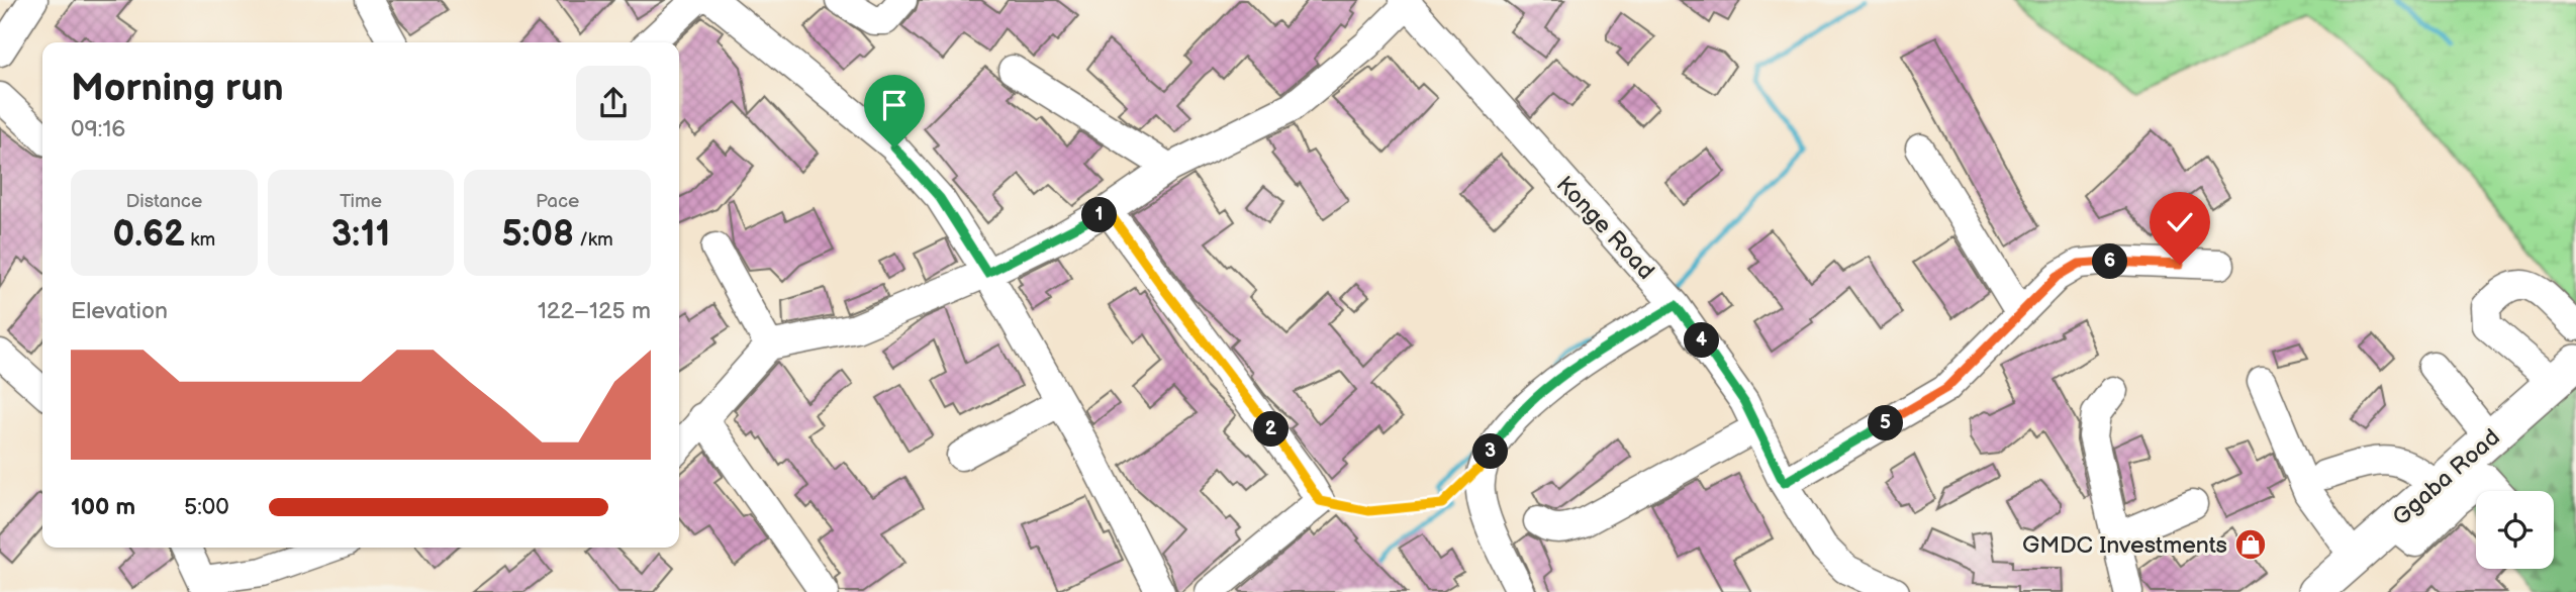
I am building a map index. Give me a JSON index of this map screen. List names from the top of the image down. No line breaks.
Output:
{"streets":{"main road":["Ggaba Road"],"street":["Konge Road"]},"places":{"shop":["GMDC Investments"]},"page":{"heading":["Morning run","09:16"],"stats":[["Distance","0.62 km"],["Time","3:11"],["Pace","5:08 /km"]],"pins":["1","6","4","5","2","3"],"chart":["Elevation","122–125 m"],"list":[{"name":"100 m","note":"5:00"}]}}
